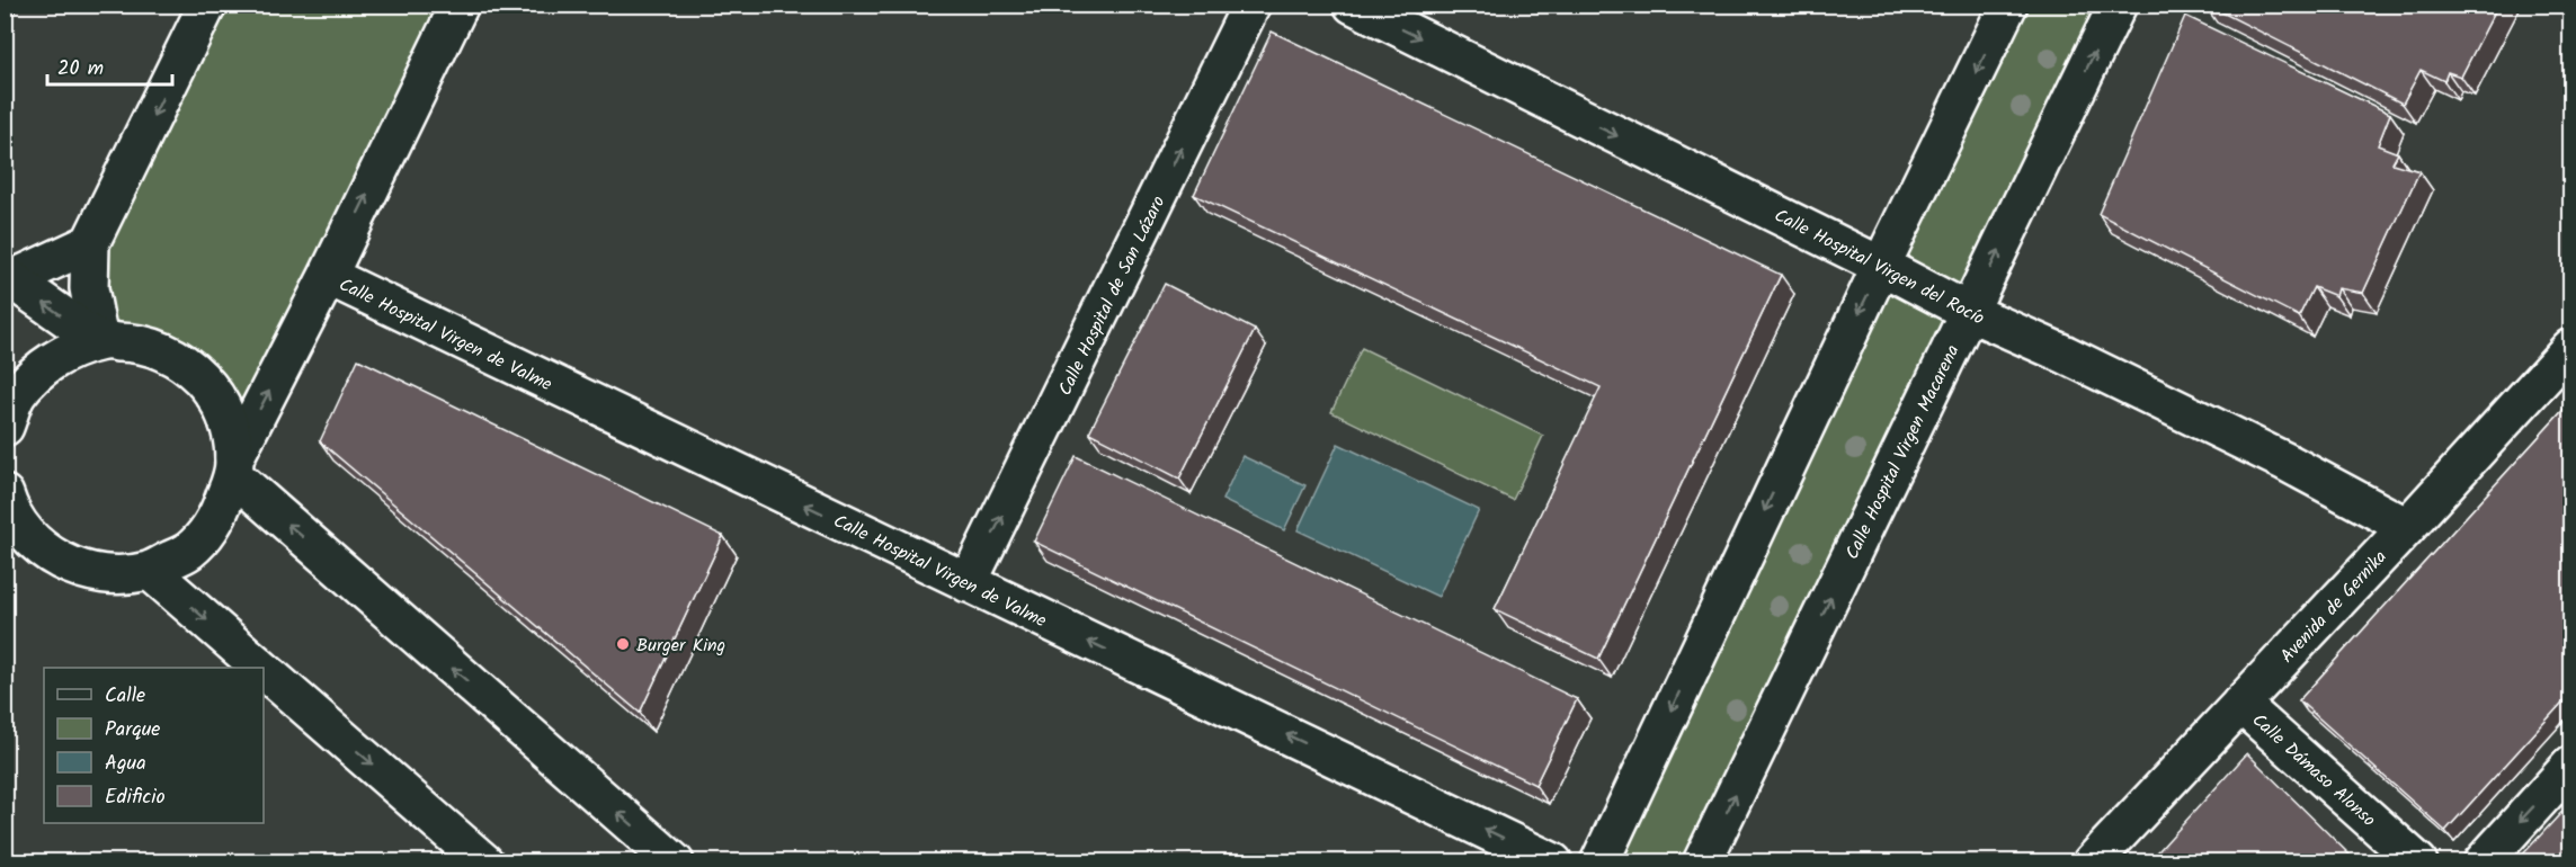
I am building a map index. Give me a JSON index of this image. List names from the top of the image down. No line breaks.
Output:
{"streets":{"street":["Calle Hospital Virgen del Rocío","Calle Hospital de San Lázaro","Calle Hospital Virgen de Valme","Calle Hospital Virgen Macarena","Avenida de Gernika","Calle Dámaso Alonso"]},"crossings":[["Calle Hospital Virgen del Rocío","Calle Hospital Virgen Macarena"],["Calle Hospital Virgen del Rocío","Avenida de Gernika"],["Calle Hospital de San Lázaro","Calle Hospital Virgen de Valme"],["Avenida de Gernika","Calle Dámaso Alonso"]],"one_way":["Calle Hospital Virgen del Rocío","Calle Hospital de San Lázaro"],"places":["Burger King"],"legend":["Calle","Parque","Agua","Edificio"],"scale_bar":"20 m"}
